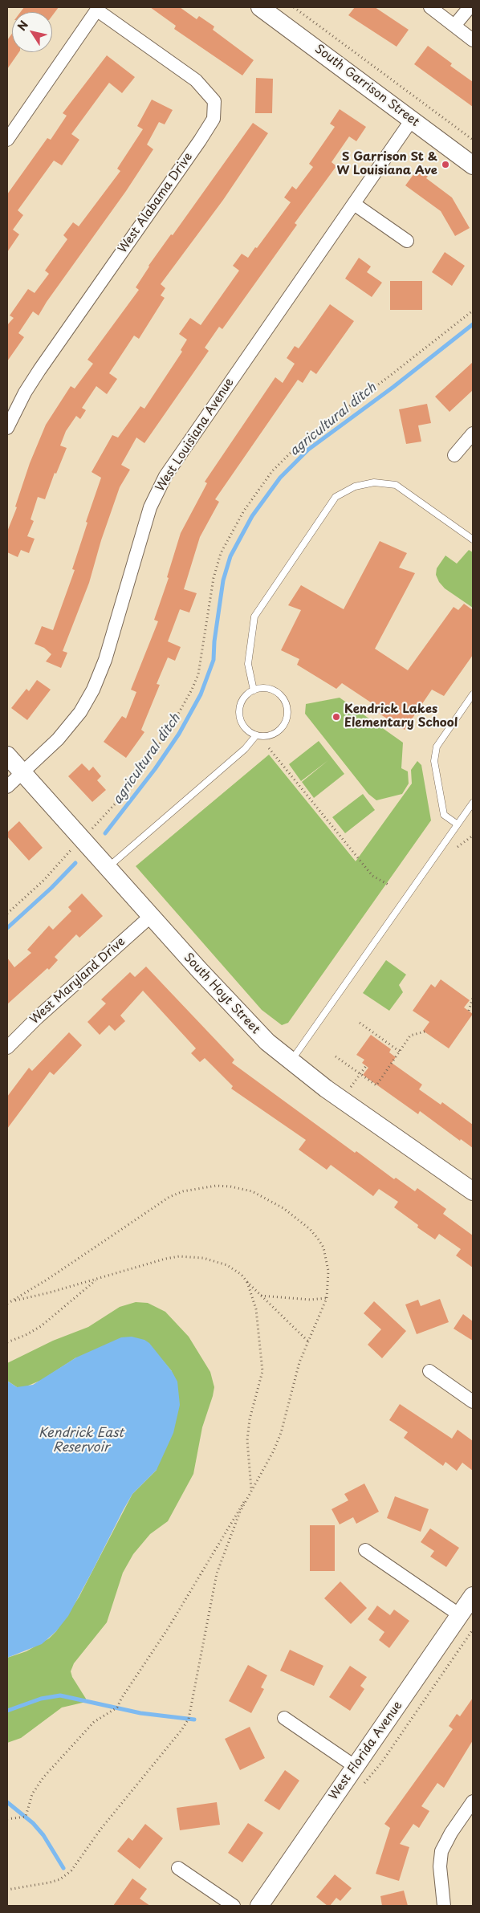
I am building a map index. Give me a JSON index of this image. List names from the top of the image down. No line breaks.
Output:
{"streets":{"street":["South Garrison Street","West Alabama Drive","West Louisiana Avenue","West Maryland Drive","South Hoyt Street","West Florida Avenue"]},"crossings":[["South Garrison Street","West Louisiana Avenue"],["West Louisiana Avenue","South Hoyt Street"],["West Maryland Drive","South Hoyt Street"]],"water":["agricultural ditch","Kendrick East Reservoir"],"places":["S Garrison St & W Louisiana Ave","Kendrick Lakes Elementary School"],"north":"top left"}
